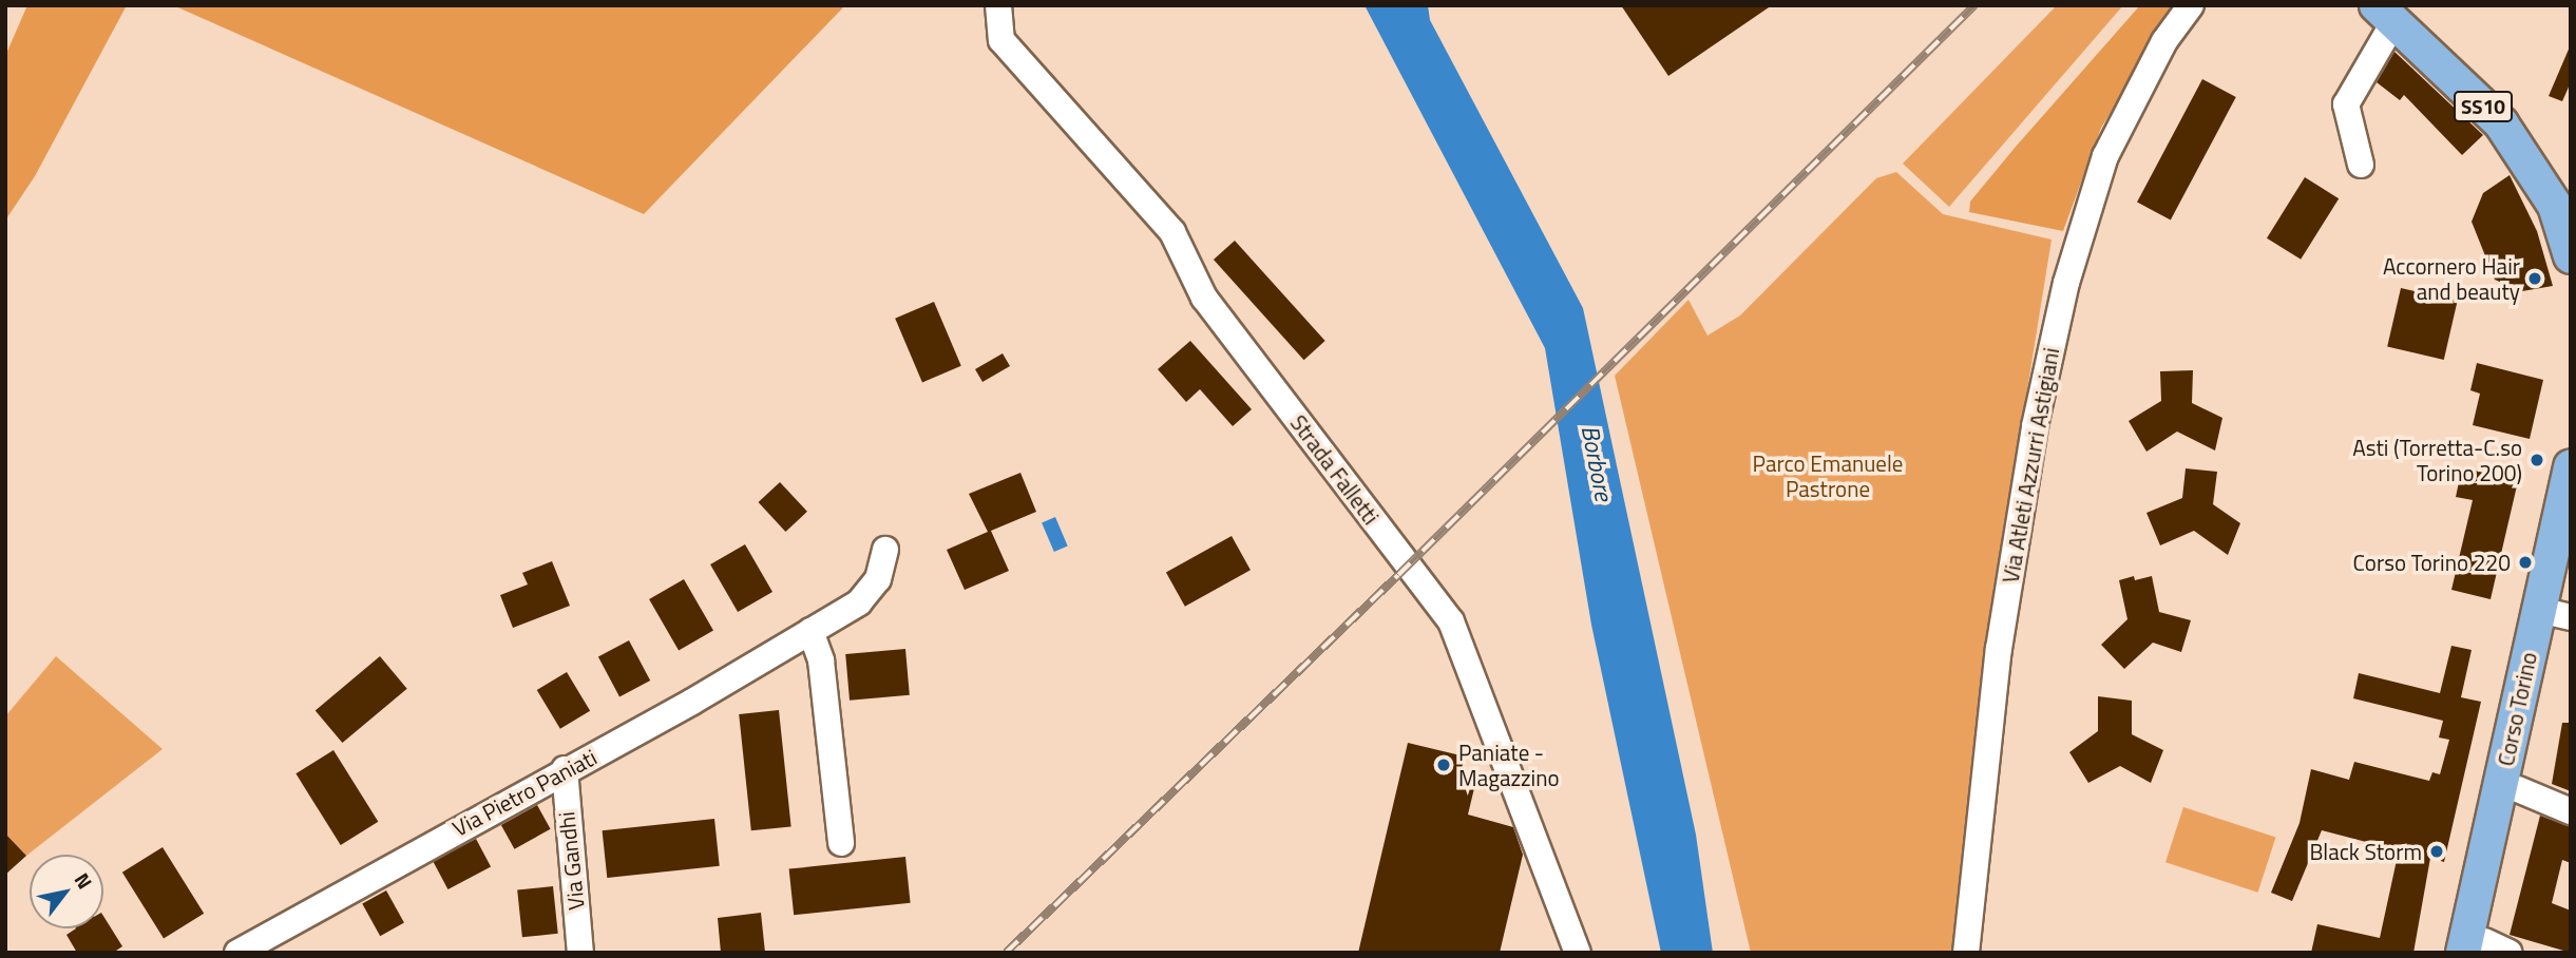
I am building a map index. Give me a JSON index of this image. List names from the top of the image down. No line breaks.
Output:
{"streets":{"main road":["SS10","Corso Torino"],"street":["Via Atleti Azzurri Astigiani","Strada Falletti","Via Pietro Paniati","Via Gandhi"]},"crossings":[["Via Pietro Paniati","Via Gandhi"]],"water":["Borbore"],"parks":["Parco Emanuele Pastrone"],"places":["Accornero Hair and beauty","Asti (Torretta-C.so Torino 200)","Corso Torino 220","Paniate - Magazzino","Black Storm"],"north":"top right"}
